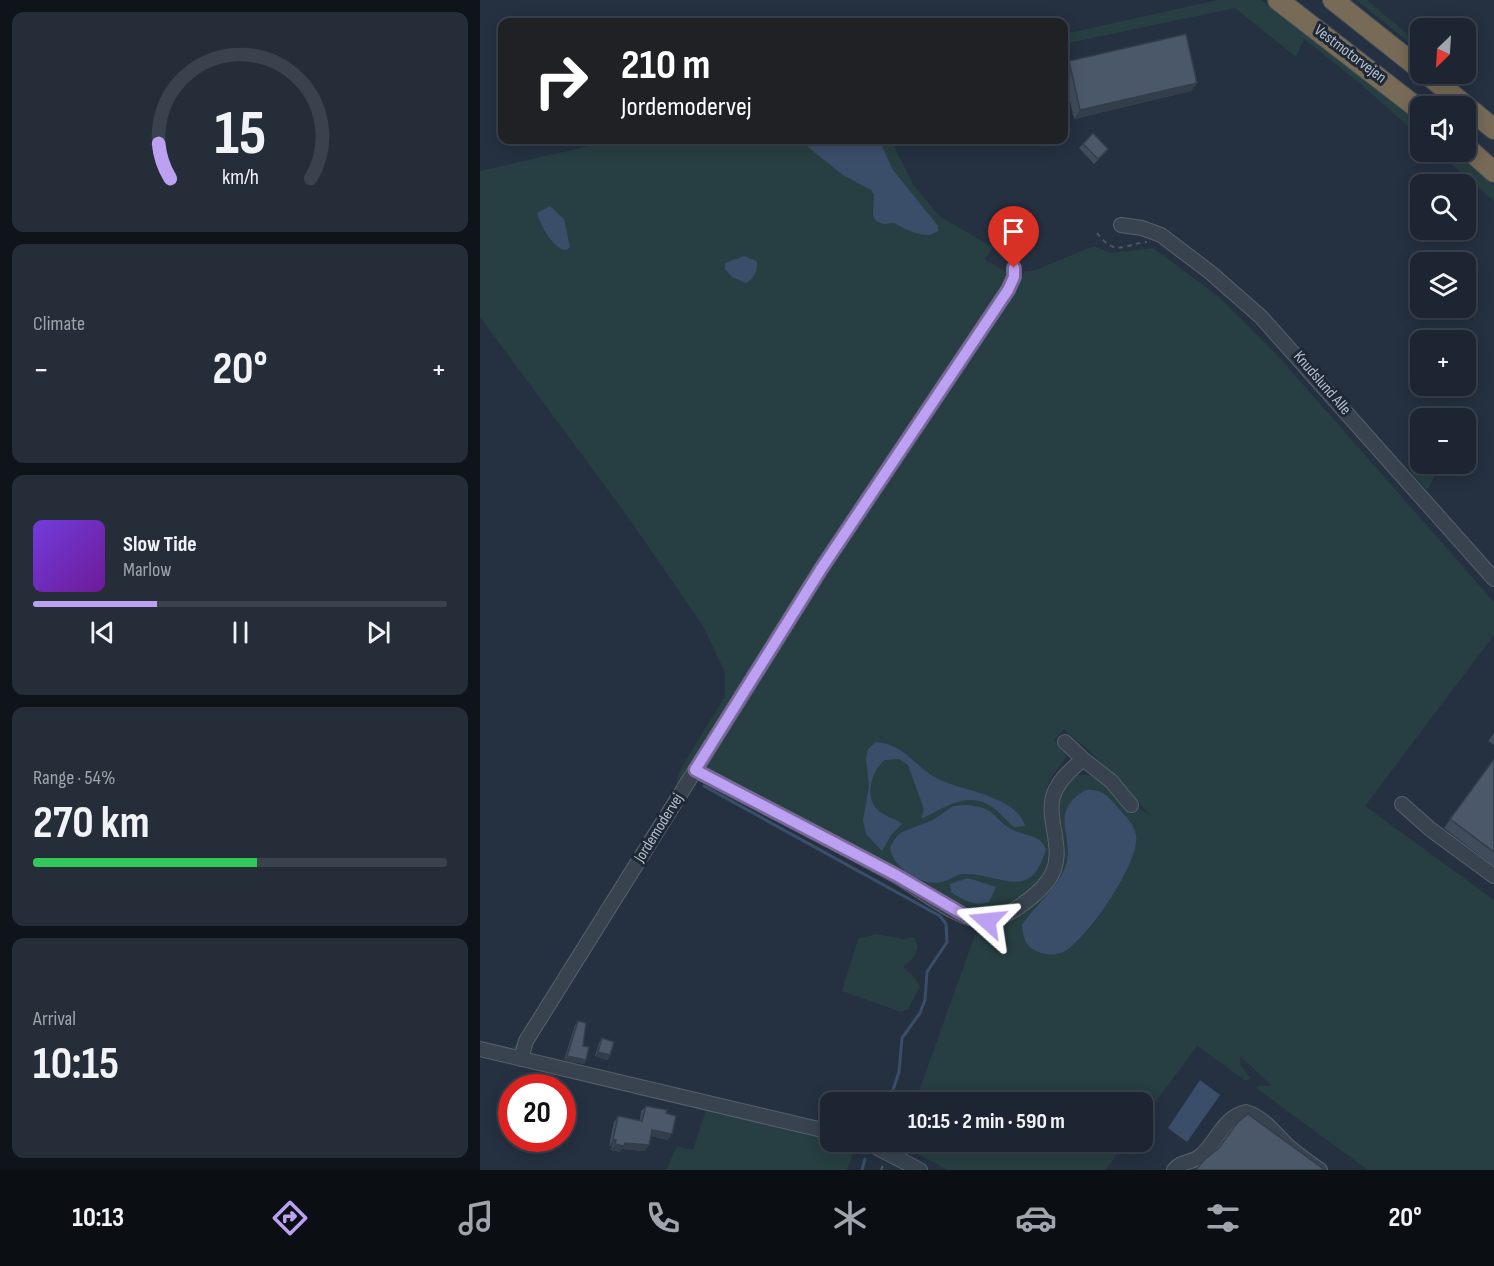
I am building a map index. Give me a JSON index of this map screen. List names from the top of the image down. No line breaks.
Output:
{"streets":{"highway":["Vestmotorvejen"],"street":["Knudslund Alle","Jordemodervej"]},"north":"bottom left","page":{"map_buttons":["+","−"],"turn":["210 m","Jordemodervej"],"tile":["Climate",["Range · 54%","270 km"],["Arrival","10:15"]],"heat":["−","20°","+"],"song":["Slow Tide","Marlow"],"limit":"20","trip":"10:15 · 2 min · 590 m","tabs":["10:13","20°"],"gauge":["15","km/h"]}}
